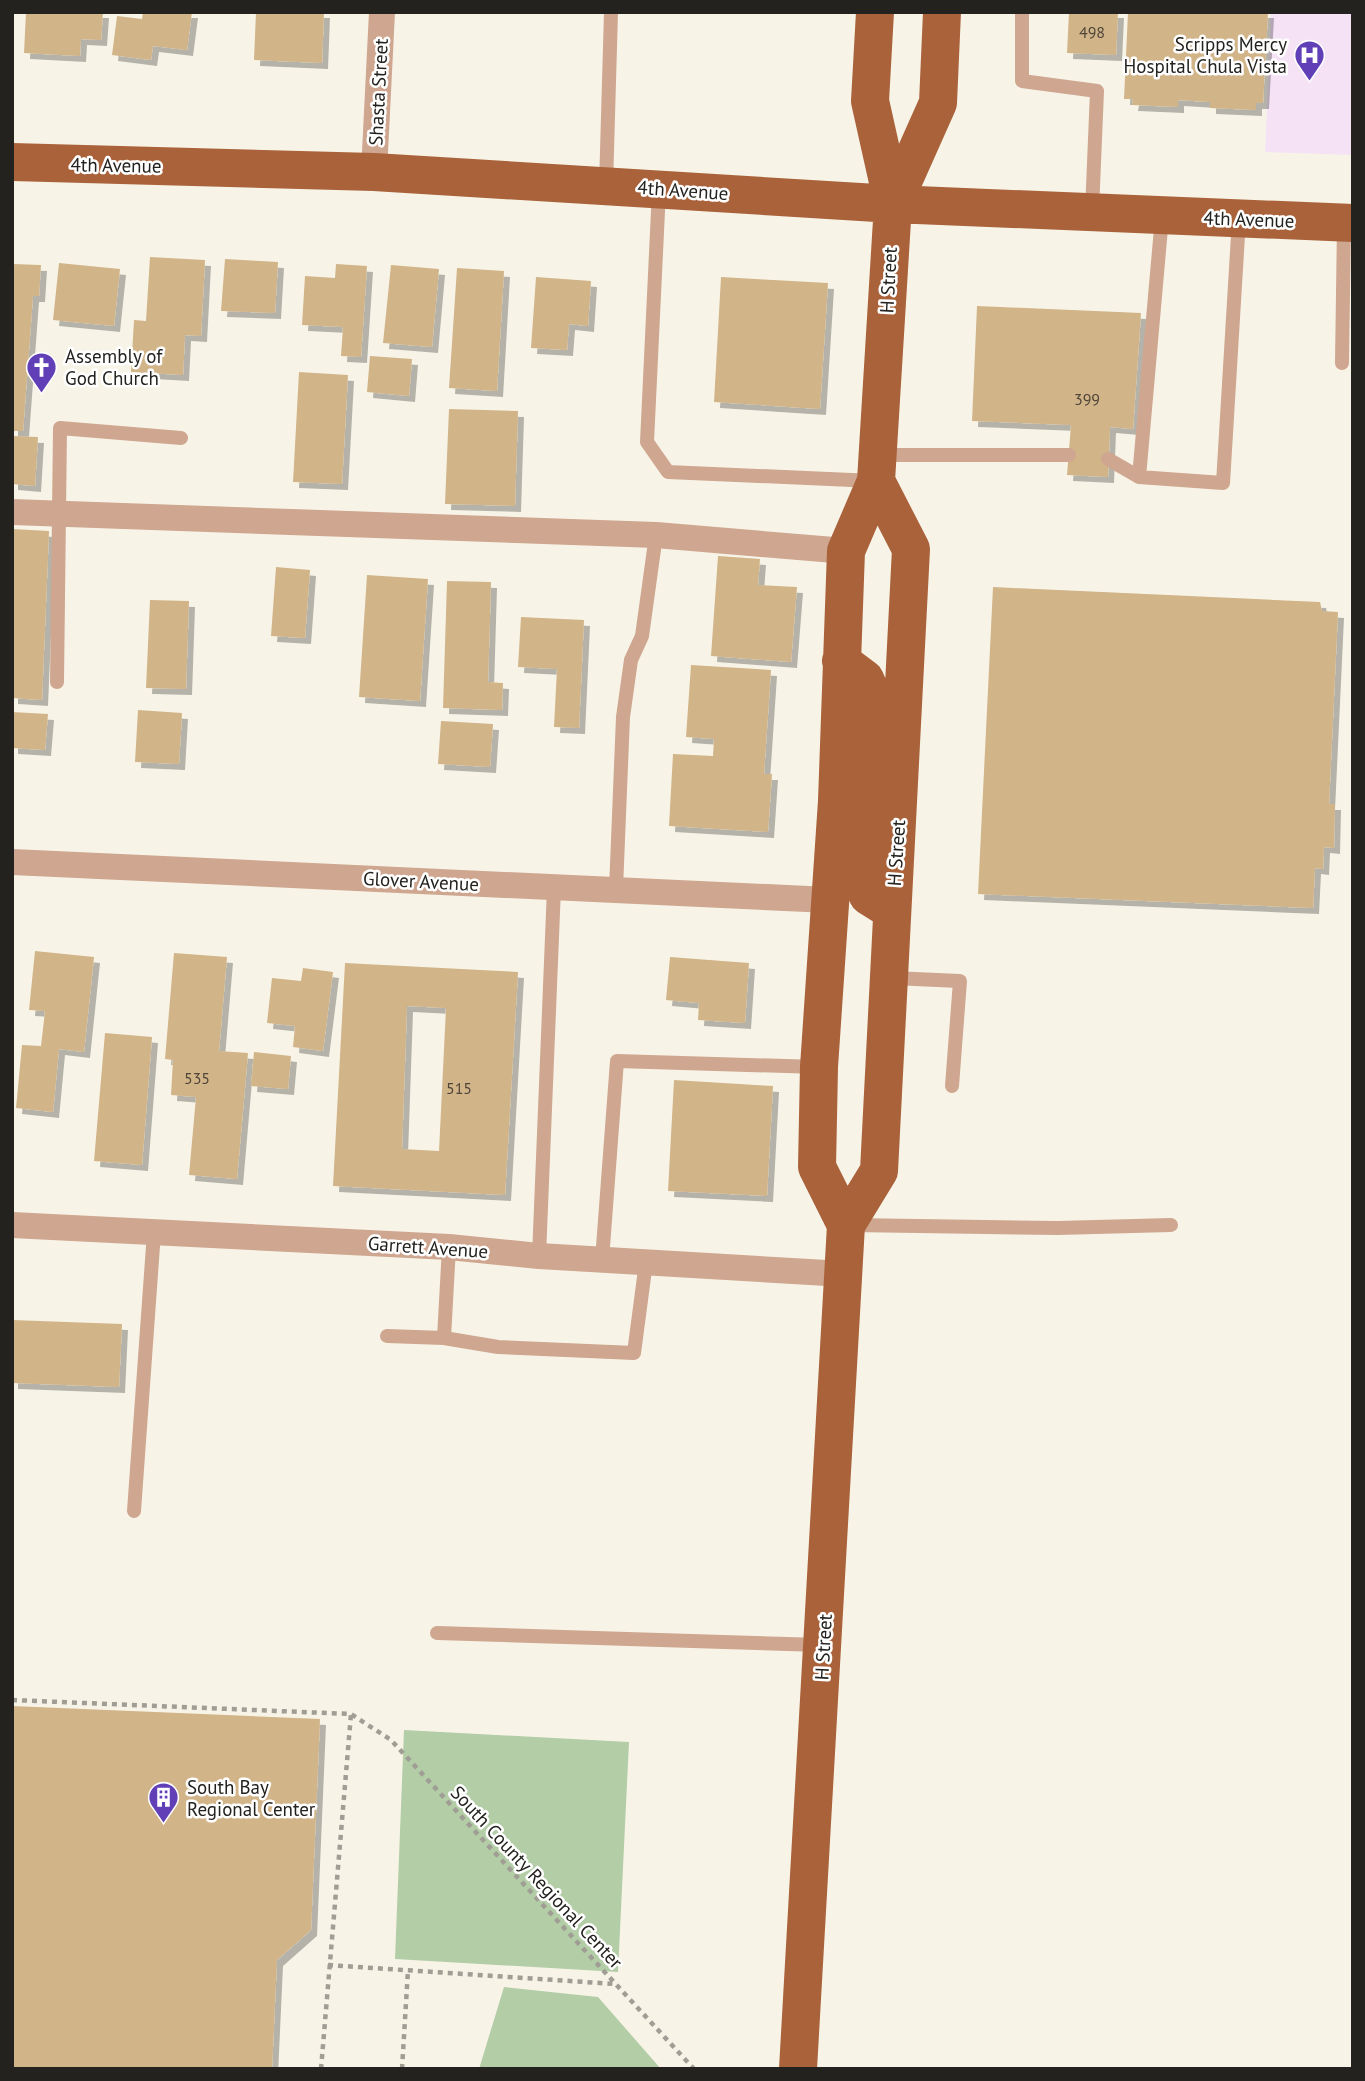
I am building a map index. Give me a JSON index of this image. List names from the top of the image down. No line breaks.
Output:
{"streets":{"main road":["4th Avenue","H Street"],"street":["Shasta Street","Glover Avenue","Garrett Avenue"],"path":["South County Regional Center"]},"crossings":[["Shasta Street","4th Avenue"],["4th Avenue","H Street"],["H Street","Glover Avenue"],["H Street","Garrett Avenue"]],"places":{"hospital":["Scripps Mercy Hospital Chula Vista"],"church":["Assembly of God Church"],"building":["South Bay Regional Center"]},"house_numbers":["498","399","535","515"]}
